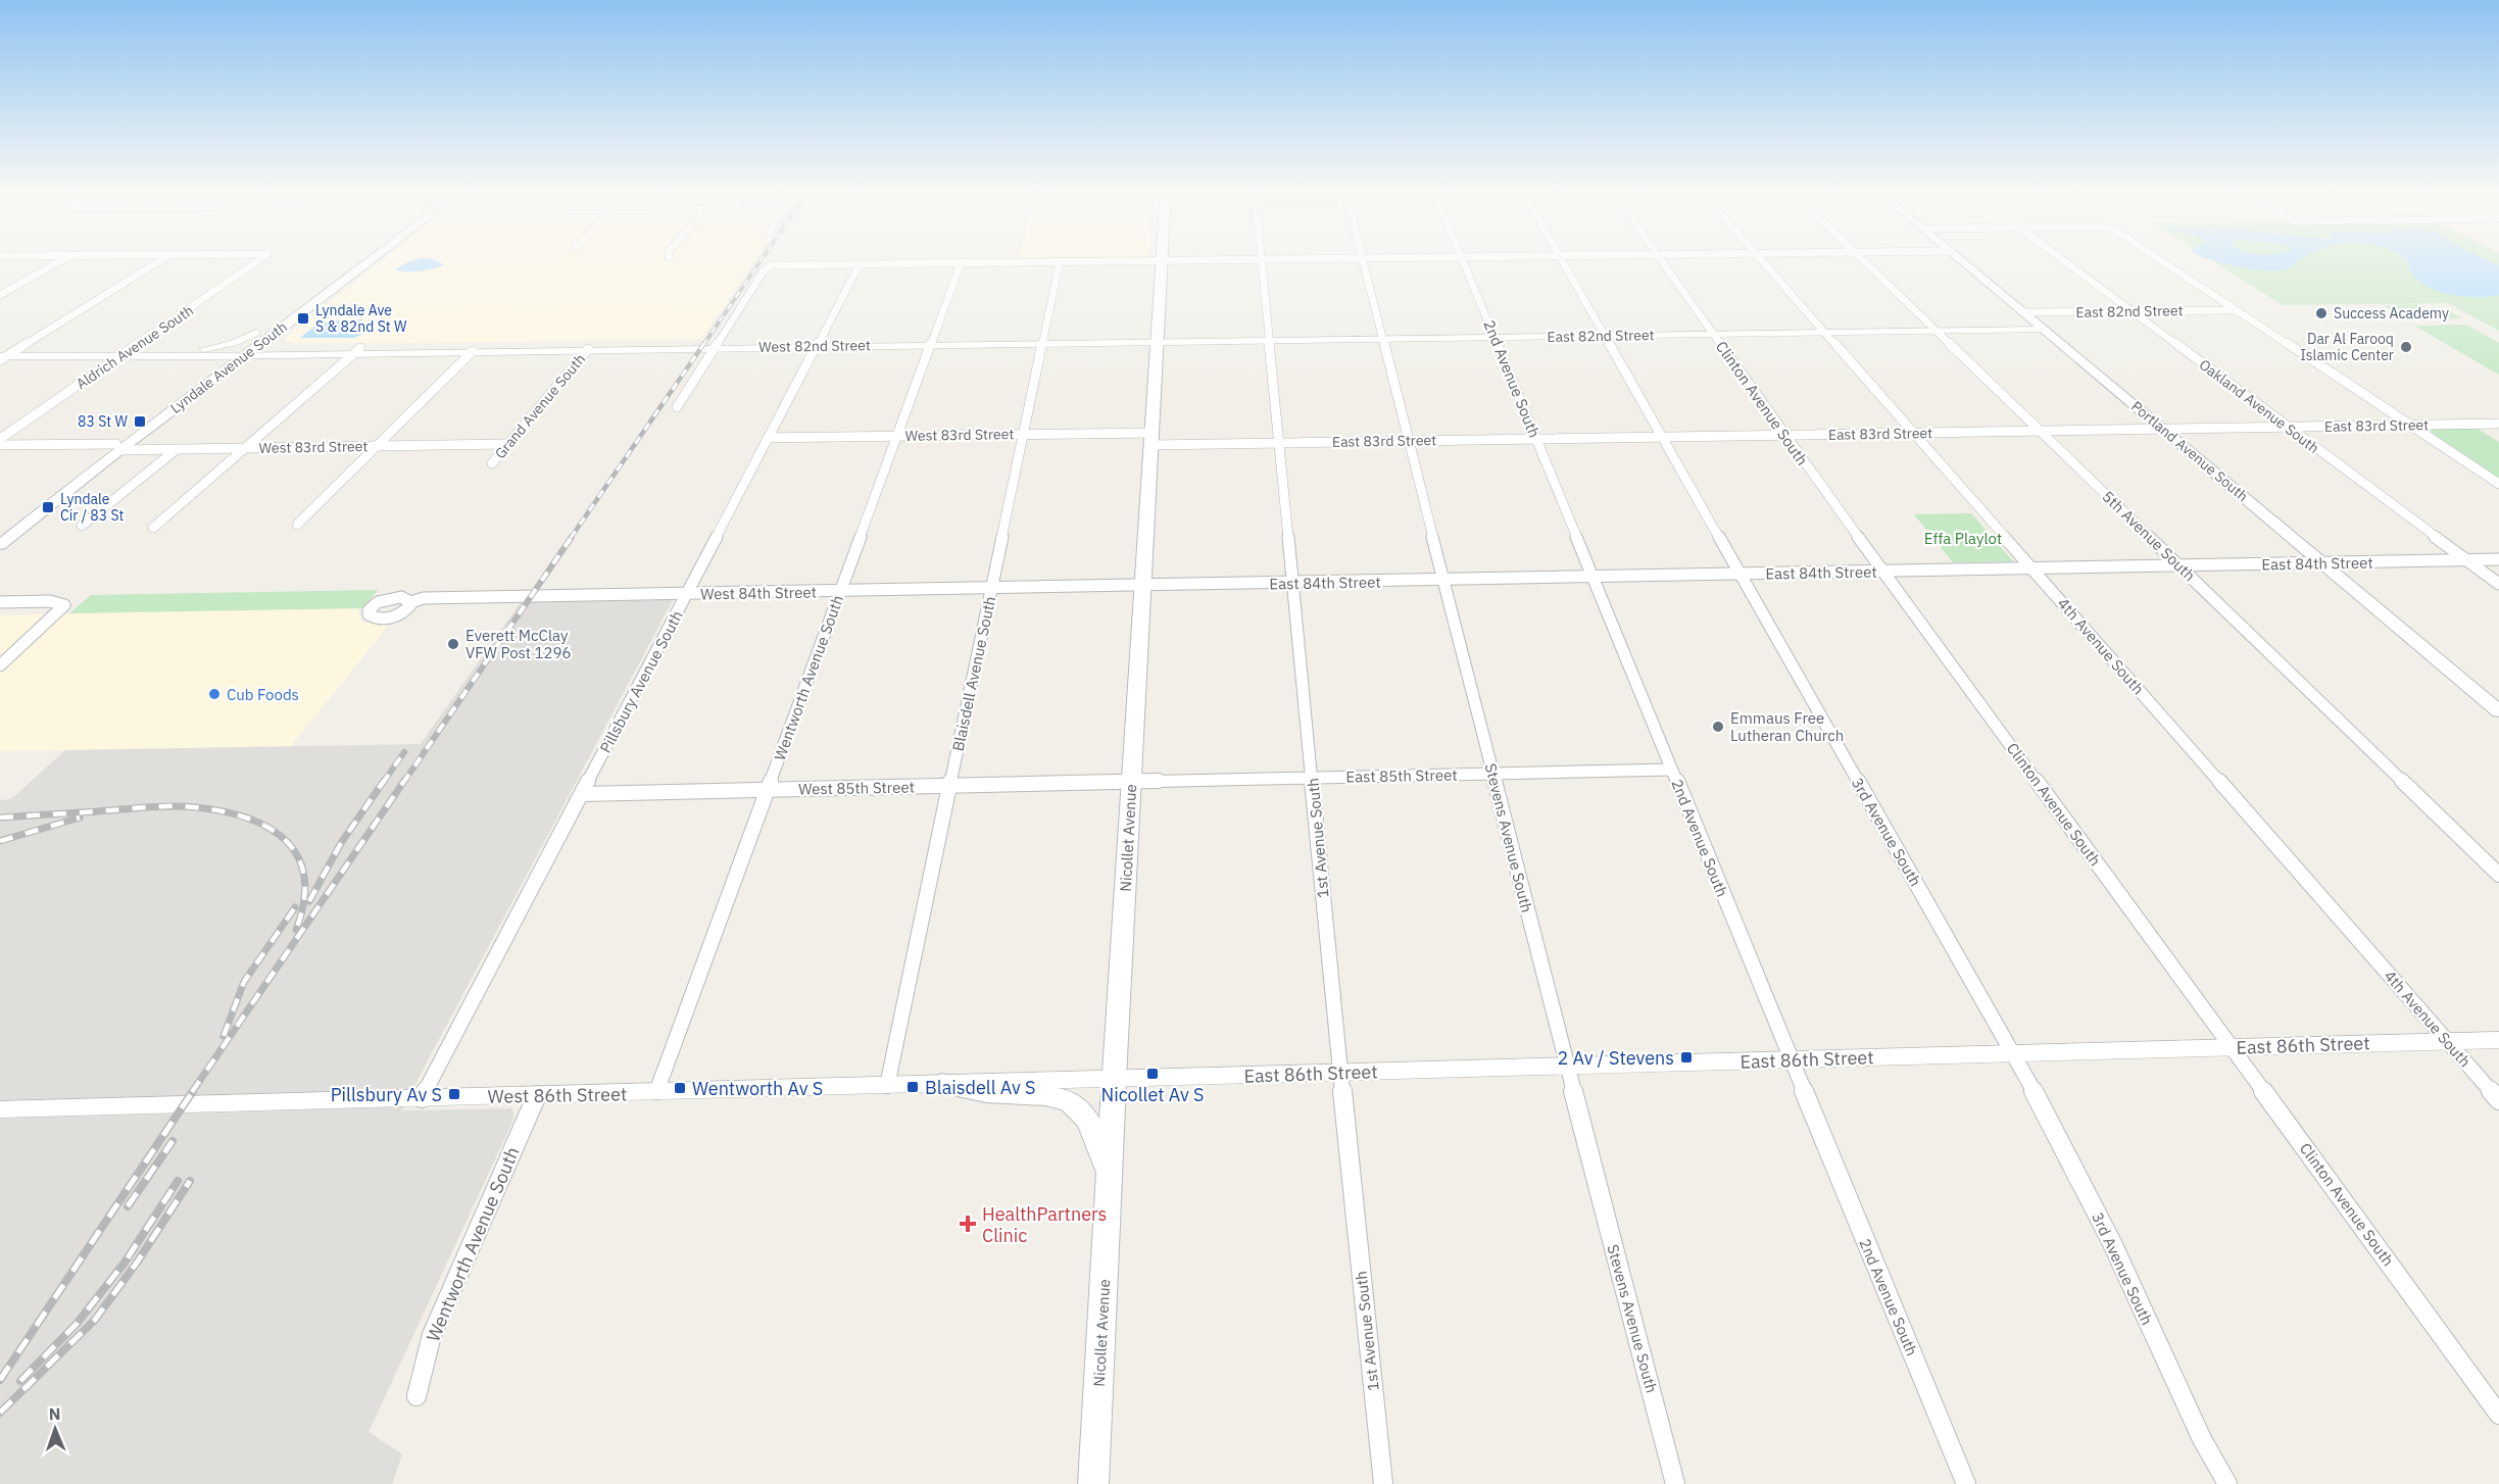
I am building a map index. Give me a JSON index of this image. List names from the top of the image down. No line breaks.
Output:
{"streets":{"main road":["Lyndale Avenue South","Portland Avenue South","Nicollet Avenue"],"street":["East 82nd Street","West 82nd Street","Aldrich Avenue South","2nd Avenue South","Clinton Avenue South","Grand Avenue South","Oakland Avenue South","East 83rd Street","West 83rd Street","5th Avenue South","East 84th Street","West 84th Street","4th Avenue South","Blaisdell Avenue South","Wentworth Avenue South","Pillsbury Avenue South","East 85th Street","West 85th Street","3rd Avenue South","1st Avenue South","Stevens Avenue South","East 86th Street","West 86th Street"]},"crossings":[["East 82nd Street","West 82nd Street"],["East 82nd Street","2nd Avenue South"],["East 82nd Street","Clinton Avenue South"],["East 82nd Street","Oakland Avenue South"],["East 82nd Street","Portland Avenue South"],["East 82nd Street","5th Avenue South"],["East 82nd Street","4th Avenue South"],["East 82nd Street","3rd Avenue South"],["East 82nd Street","Nicollet Avenue"],["East 82nd Street","1st Avenue South"],["East 82nd Street","Stevens Avenue South"],["West 82nd Street","Aldrich Avenue South"],["West 82nd Street","Lyndale Avenue South"],["West 82nd Street","Grand Avenue South"],["West 82nd Street","Blaisdell Avenue South"],["West 82nd Street","Wentworth Avenue South"],["West 82nd Street","Pillsbury Avenue South"],["West 82nd Street","Nicollet Avenue"],["Lyndale Avenue South","West 83rd Street"],["2nd Avenue South","East 83rd Street"],["2nd Avenue South","East 84th Street"],["2nd Avenue South","East 85th Street"],["2nd Avenue South","East 86th Street"],["Clinton Avenue South","East 83rd Street"],["Clinton Avenue South","East 84th Street"],["Clinton Avenue South","East 86th Street"],["Grand Avenue South","West 83rd Street"],["Oakland Avenue South","East 83rd Street"],["Oakland Avenue South","East 84th Street"],["East 83rd Street","West 83rd Street"],["East 83rd Street","Portland Avenue South"],["East 83rd Street","5th Avenue South"],["East 83rd Street","4th Avenue South"],["East 83rd Street","3rd Avenue South"],["East 83rd Street","Nicollet Avenue"],["East 83rd Street","1st Avenue South"],["East 83rd Street","Stevens Avenue South"],["West 83rd Street","Blaisdell Avenue South"],["West 83rd Street","Wentworth Avenue South"],["West 83rd Street","Pillsbury Avenue South"],["West 83rd Street","Nicollet Avenue"],["Portland Avenue South","East 84th Street"],["5th Avenue South","East 84th Street"],["East 84th Street","West 84th Street"],["East 84th Street","4th Avenue South"],["East 84th Street","3rd Avenue South"],["East 84th Street","Nicollet Avenue"],["East 84th Street","1st Avenue South"],["East 84th Street","Stevens Avenue South"],["West 84th Street","Blaisdell Avenue South"],["West 84th Street","Wentworth Avenue South"],["West 84th Street","Pillsbury Avenue South"],["West 84th Street","Nicollet Avenue"],["4th Avenue South","East 86th Street"],["Blaisdell Avenue South","West 85th Street"],["Blaisdell Avenue South","West 86th Street"],["Wentworth Avenue South","West 85th Street"],["Wentworth Avenue South","West 86th Street"],["Pillsbury Avenue South","West 85th Street"],["Pillsbury Avenue South","West 86th Street"],["East 85th Street","West 85th Street"],["East 85th Street","Nicollet Avenue"],["East 85th Street","1st Avenue South"],["East 85th Street","Stevens Avenue South"],["West 85th Street","Nicollet Avenue"],["3rd Avenue South","East 86th Street"],["Nicollet Avenue","East 86th Street"],["Nicollet Avenue","West 86th Street"],["1st Avenue South","East 86th Street"],["Stevens Avenue South","East 86th Street"],["East 86th Street","West 86th Street"]],"parks":["Effa Playlot"],"places":{"other":["Success Academy","Dar Al Farooq Islamic Center","Everett McClay VFW Post 1296","Cub Foods","Emmaus Free Lutheran Church"],"transit":["Lyndale Ave S & 82nd St W","83 St W","Lyndale Cir / 83 St","2 Av / Stevens","Nicollet Av S","Blaisdell Av S","Wentworth Av S","Pillsbury Av S"],"health":["HealthPartners Clinic"]},"north":"top"}
